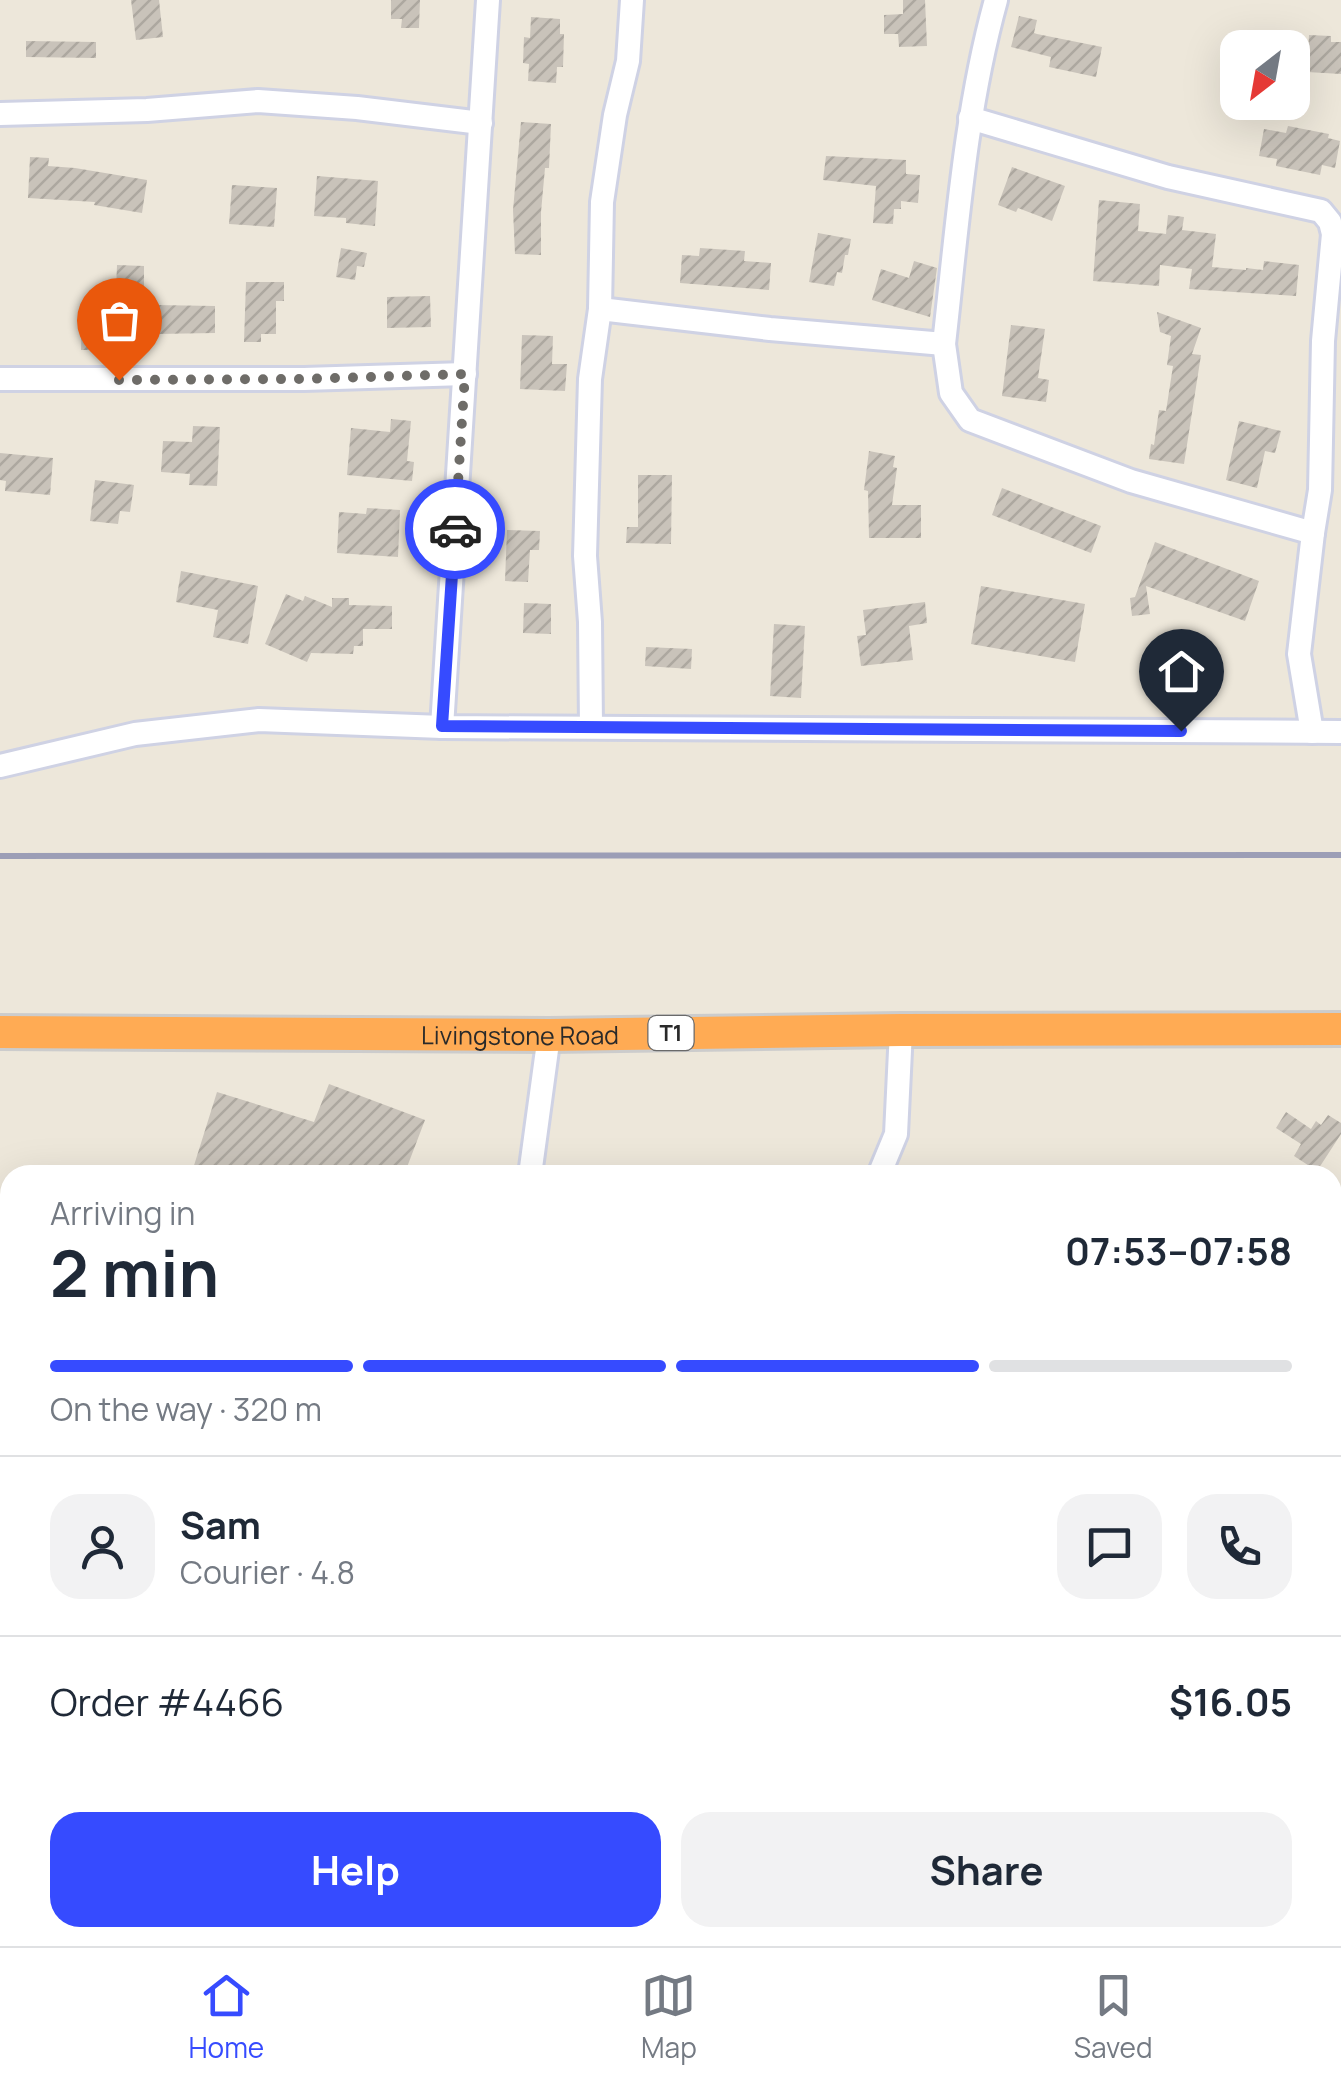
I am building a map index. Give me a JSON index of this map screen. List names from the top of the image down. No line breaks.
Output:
{"streets":{"highway":["T1","Livingstone Road"]},"north":"bottom left","page":{"heading":["2 min","Arriving in","07:53–07:58"],"panel":["Sam","Courier · 4.8","Order #4466","$16.05"],"bar":"On the way · 320 m","buttons":["Help","Share"],"tabs":["Home","Map","Saved"]}}
